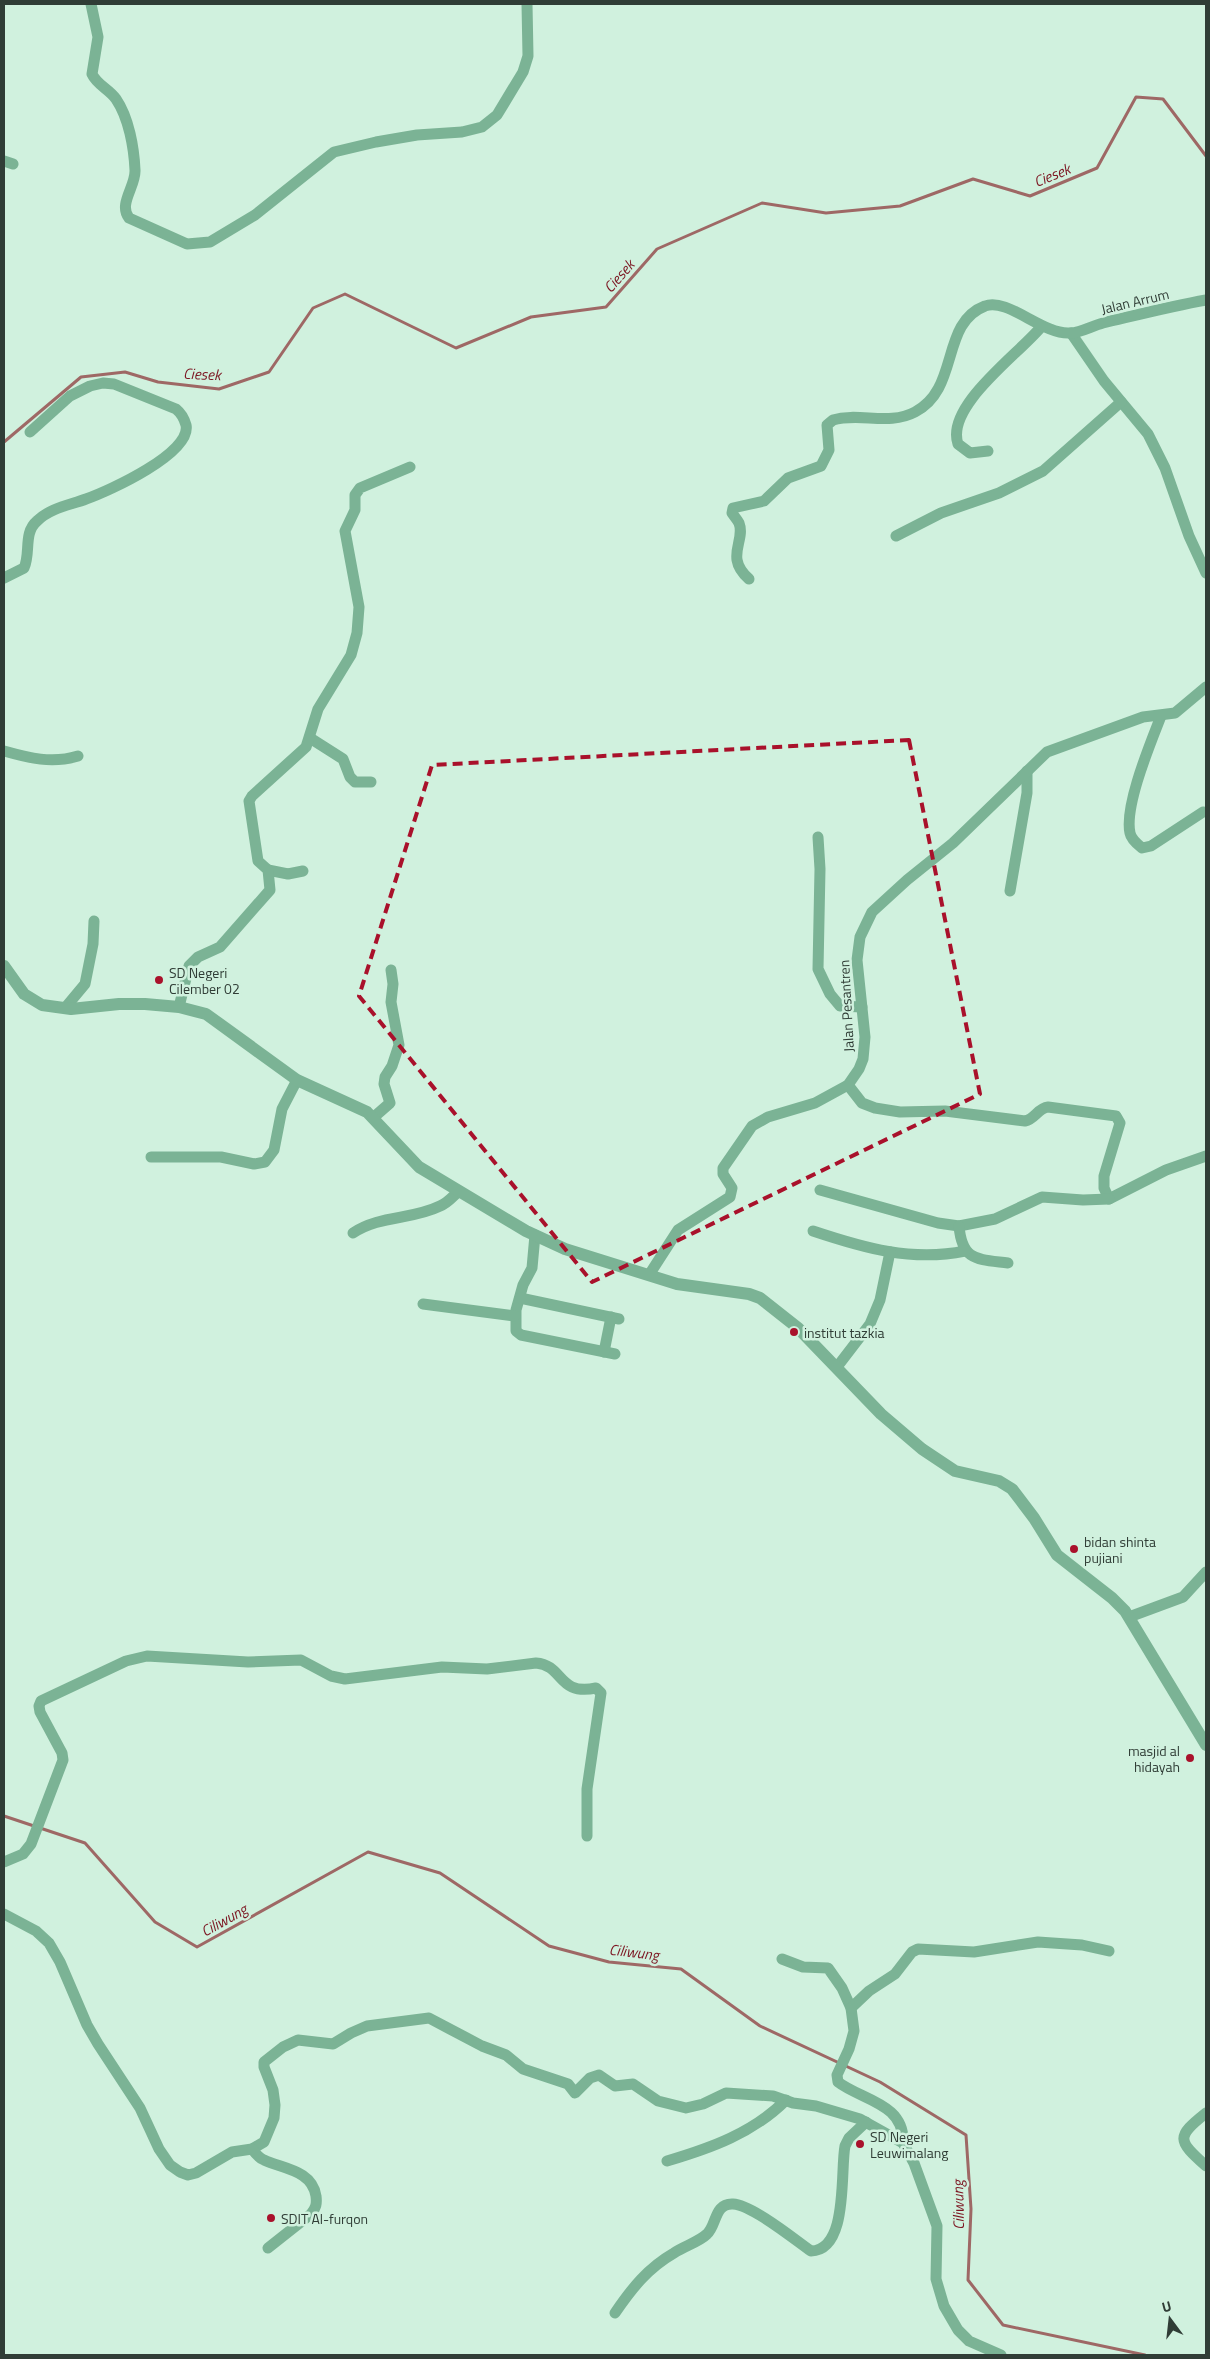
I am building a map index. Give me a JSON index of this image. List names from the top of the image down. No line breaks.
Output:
{"streets":{"street":["Jalan Arrum","Jalan Pesantren"]},"water":["Ciesek","Ciliwung"],"places":["SD Negeri Cilember 02","institut tazkia","bidan shinta pujiani","masjid al hidayah","SD Negeri Leuwimalang","SDIT Al-furqon"],"north":"top"}
